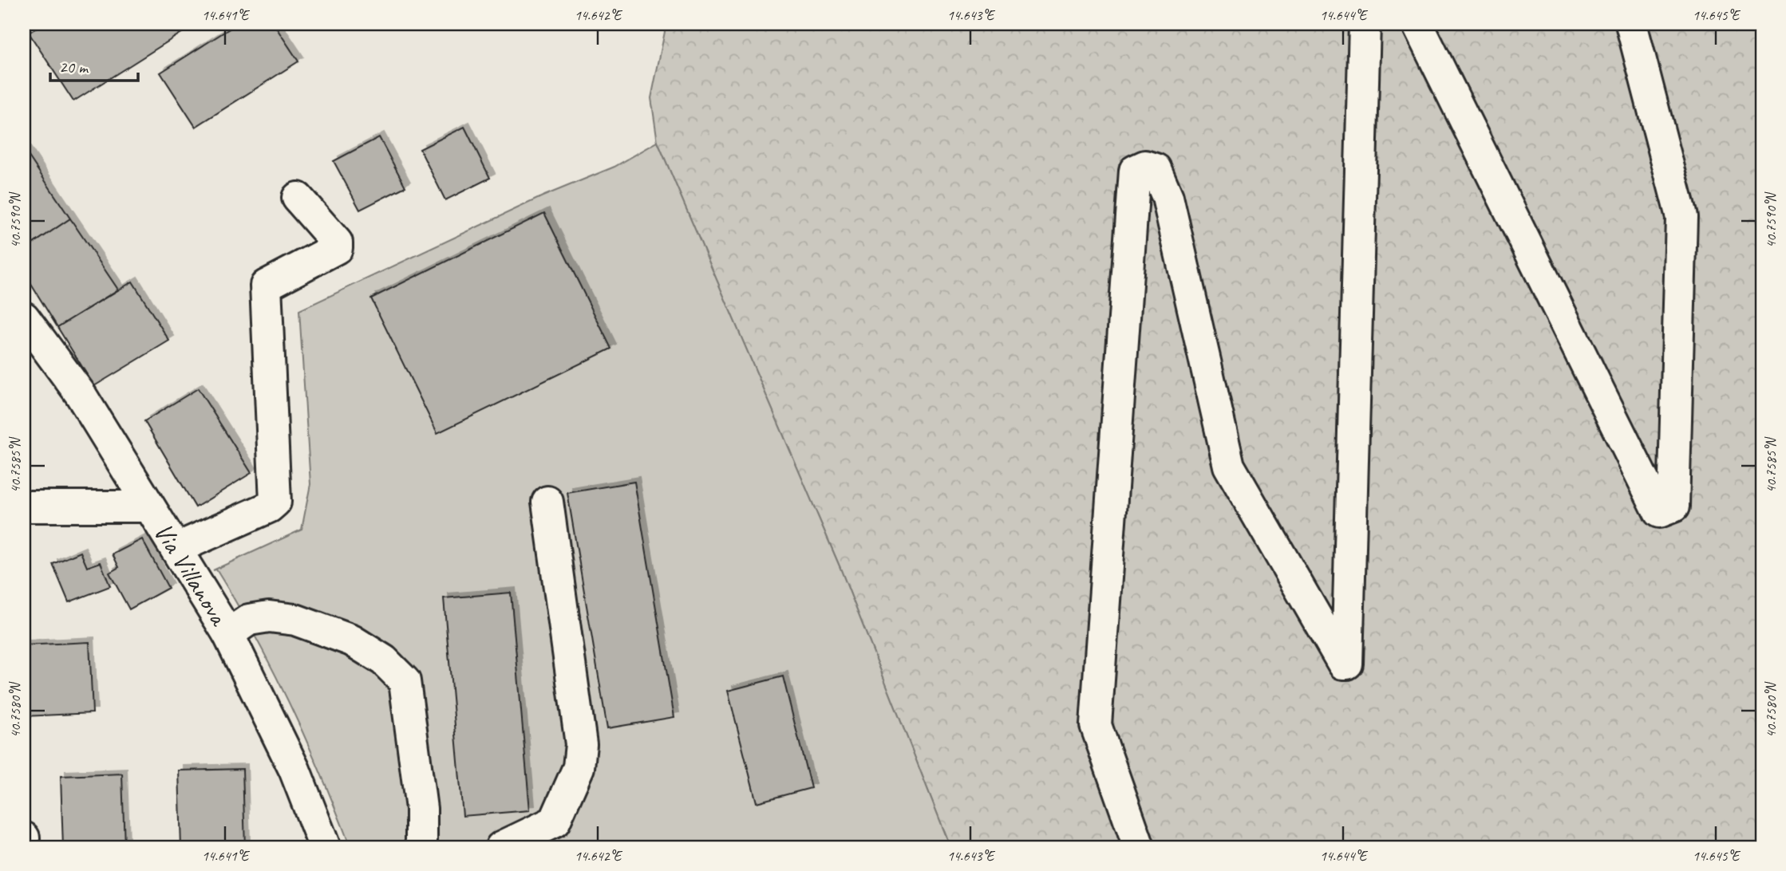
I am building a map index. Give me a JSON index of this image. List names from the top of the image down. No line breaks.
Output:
{"streets":{"street":["Via Villanova"]},"scale_bar":"20 m","coordinates":["14.641°E","14.642°E","14.643°E","14.644°E","14.645°E","40.7590°N","40.7585°N","40.7580°N"]}
